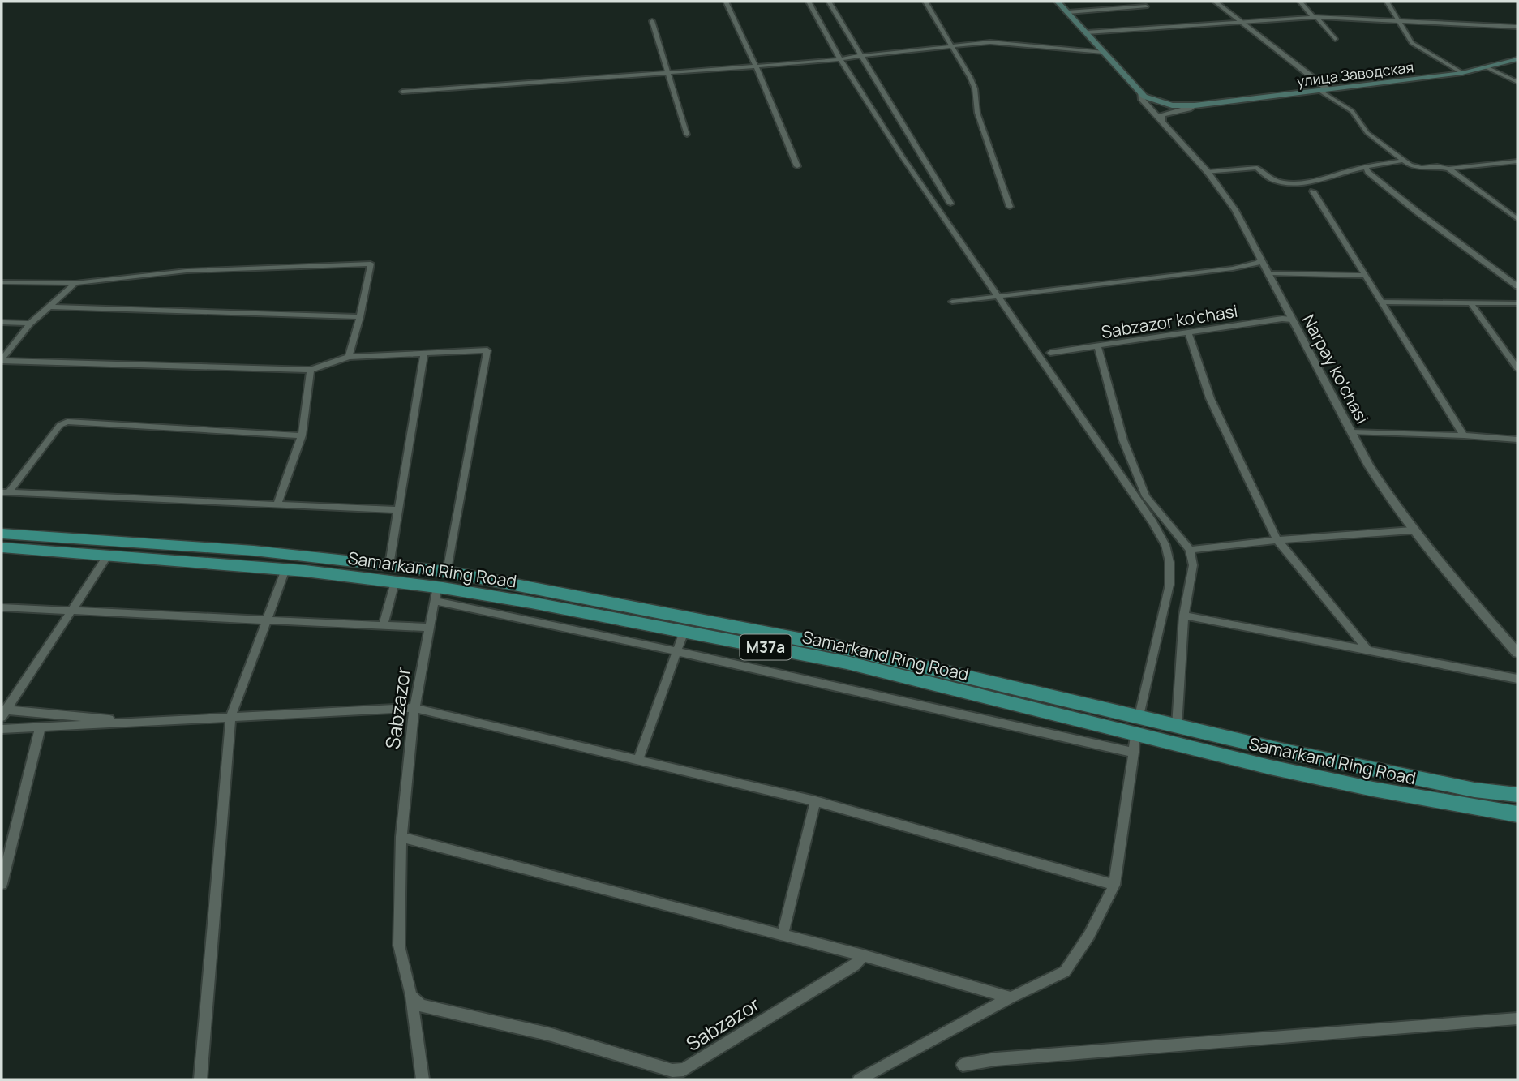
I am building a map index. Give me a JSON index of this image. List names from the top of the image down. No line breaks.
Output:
{"streets":{"highway":["Samarkand Ring Road","M37a"],"main road":["улица Заводская"],"street":["Sabzazor ko'chasi","Narpay ko'chasi","Sabzazor"]},"crossings":[["улица Заводская","Narpay ko'chasi"],["Sabzazor ko'chasi","Narpay ko'chasi"],["Samarkand Ring Road","Sabzazor"]]}
